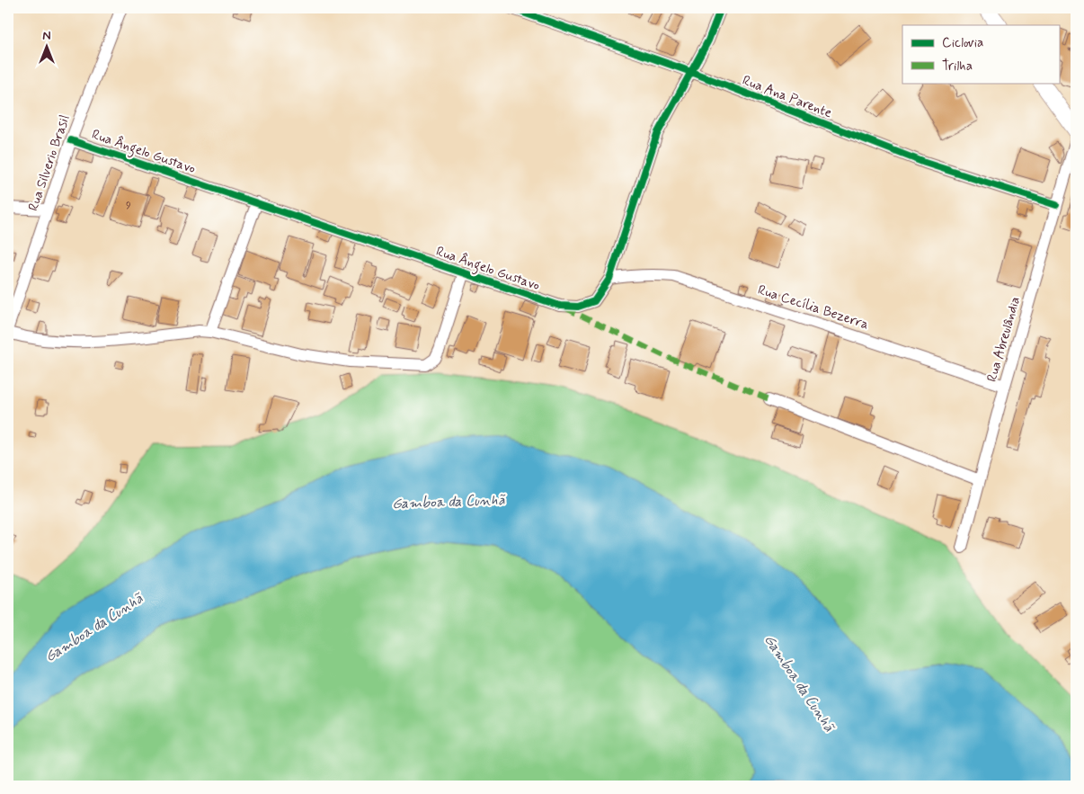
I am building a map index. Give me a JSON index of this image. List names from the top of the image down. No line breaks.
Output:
{"streets":{"street":["Rua Ana Parente","Rua Ângelo Gustavo","Rua Silverio Brasil","Rua Cecília Bezerra","Rua Abreulândia"]},"crossings":[["Rua Ana Parente","Rua Ângelo Gustavo"],["Rua Ana Parente","Rua Abreulândia"],["Rua Ângelo Gustavo","Rua Silverio Brasil"],["Rua Ângelo Gustavo","Rua Cecília Bezerra"],["Rua Cecília Bezerra","Rua Abreulândia"]],"water":["Gamboa da Cunhã"],"house_numbers":["9"],"legend":["Ciclovia","Trilha"],"north":"top"}
